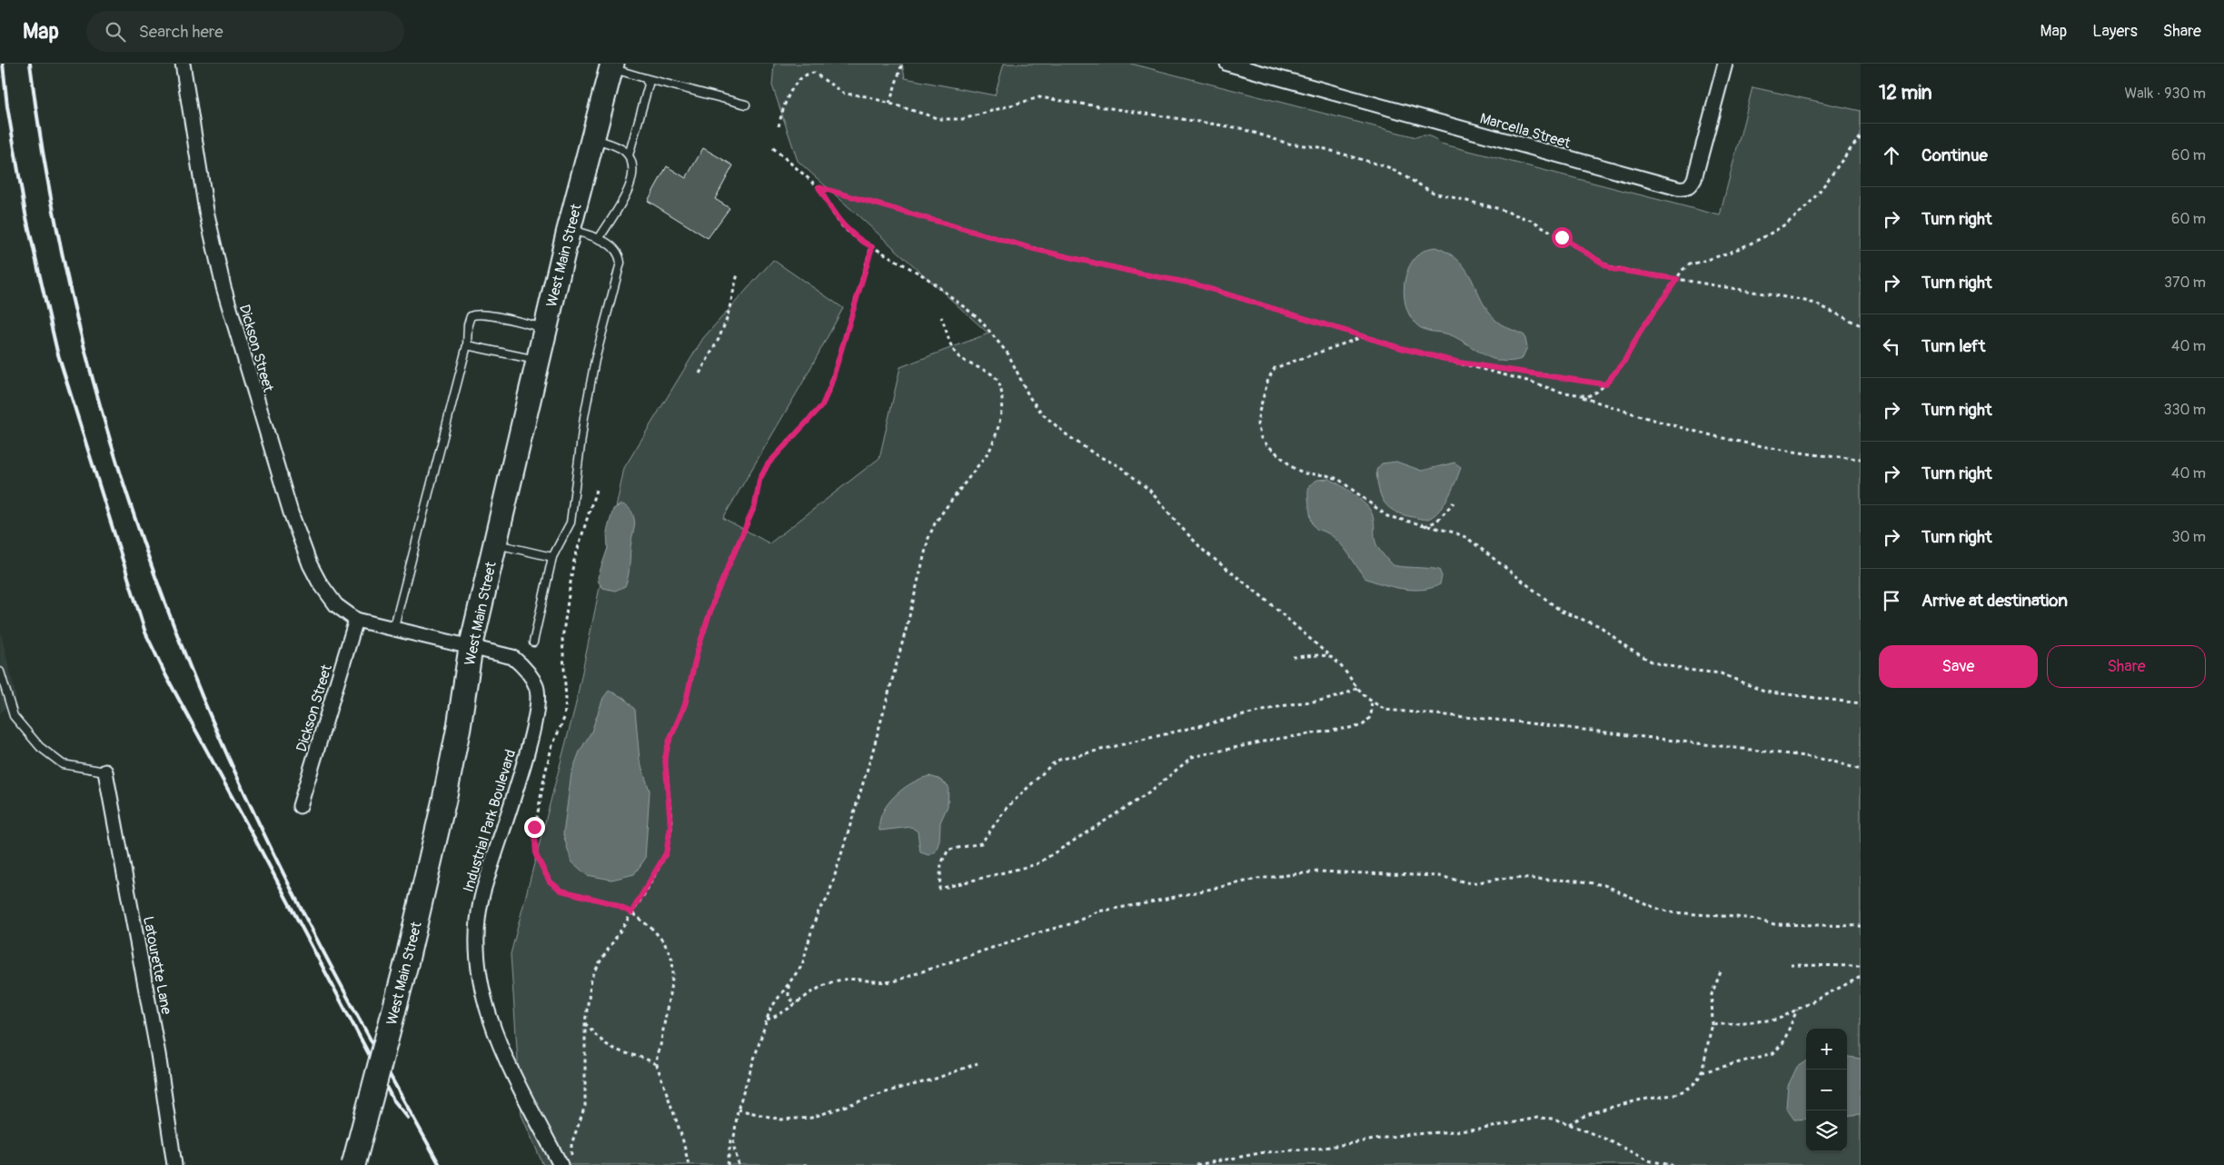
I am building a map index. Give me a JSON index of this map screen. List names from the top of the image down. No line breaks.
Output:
{"streets":{"main road":["West Main Street"],"street":["Marcella Street","Dickson Street","Industrial Park Boulevard","Latourette Lane"]},"crossings":[["West Main Street","Dickson Street"],["West Main Street","Industrial Park Boulevard"],["Dickson Street","Industrial Park Boulevard"]],"page":{"header":"Map","search":"Search here","nav":["Map","Layers","Share"],"heading":["12 min","Walk · 930 m"],"list":[["Continue","60 m"],["Turn right","60 m"],["Turn right","370 m"],["Turn left","40 m"],["Turn right","330 m"],["Turn right","40 m"],["Turn right","30 m"],"Arrive at destination"],"buttons":["Save","Share"],"map_buttons":["+","−"]}}
